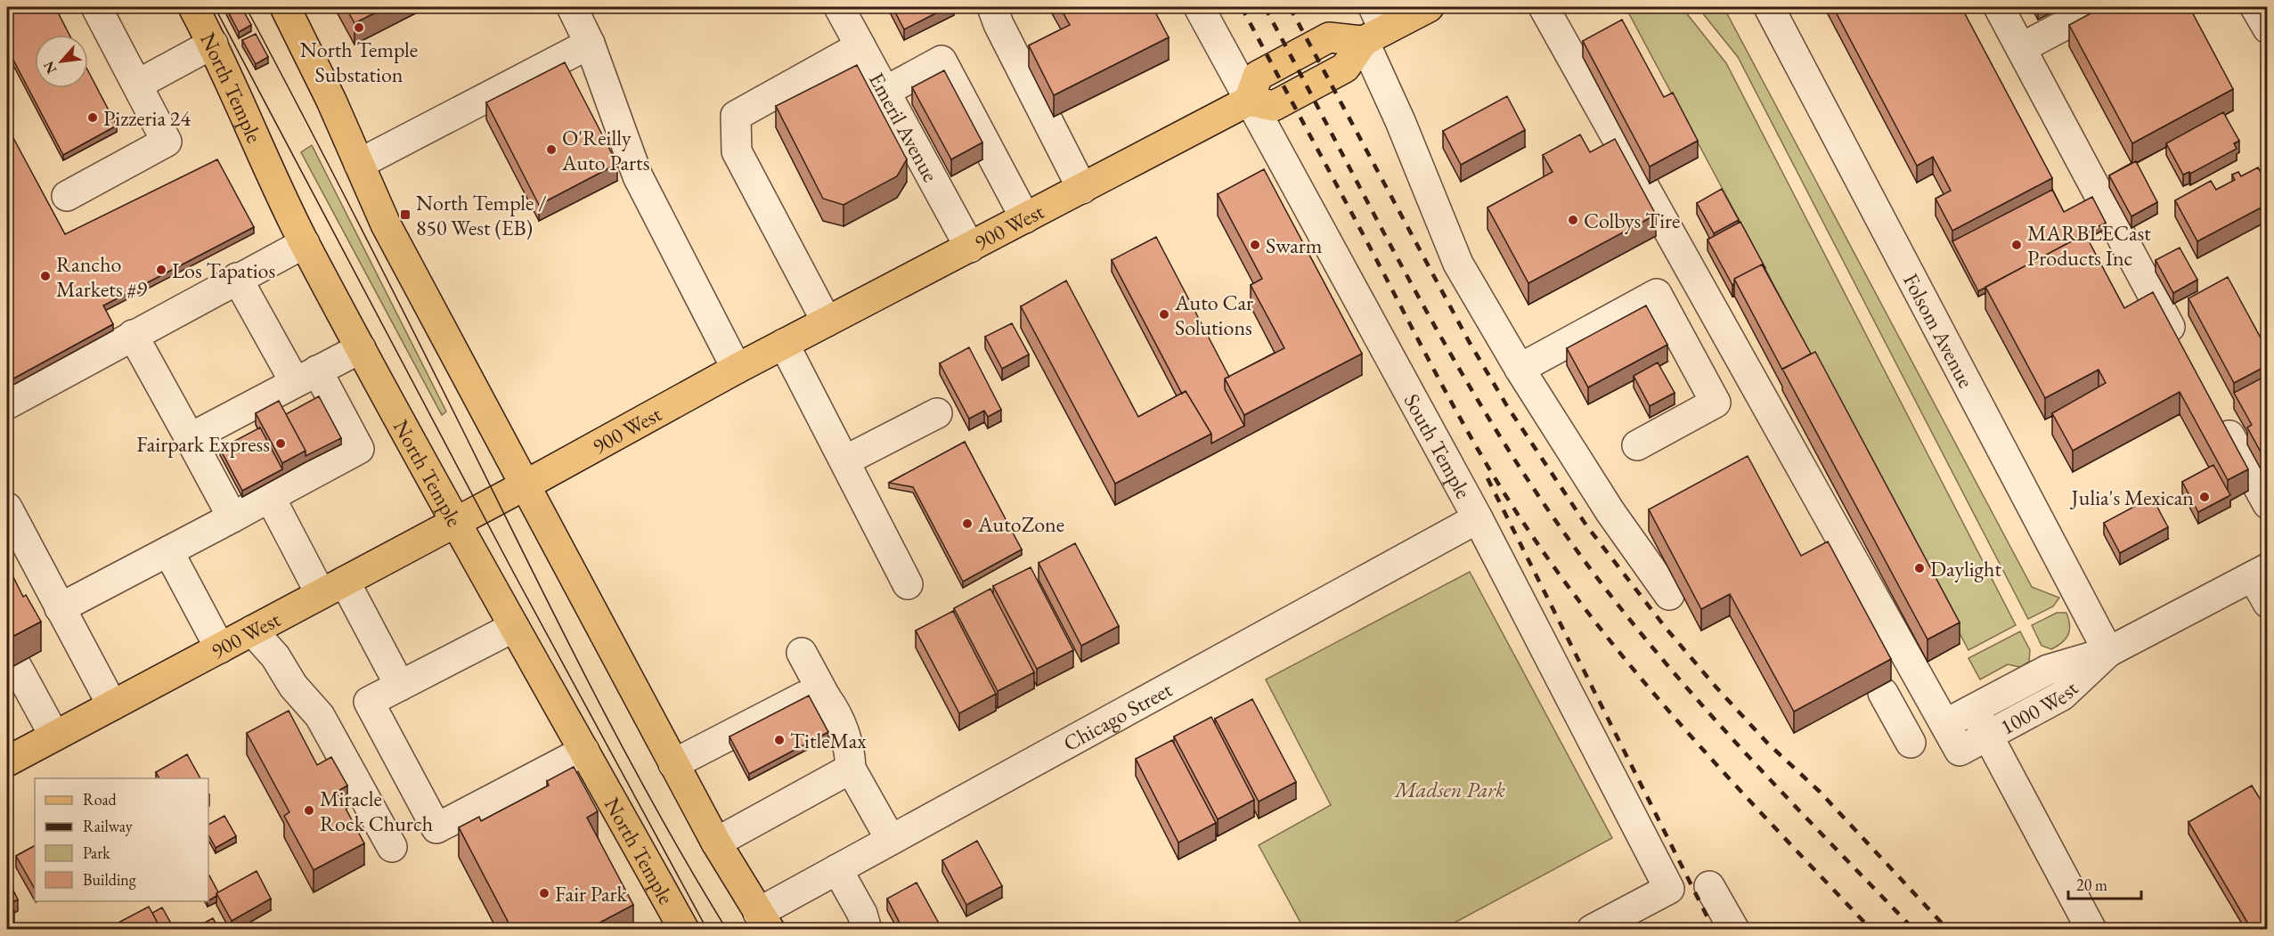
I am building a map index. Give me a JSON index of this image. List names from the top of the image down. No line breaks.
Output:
{"streets":{"main road":["North Temple","900 West"],"street":["Emeril Avenue","Folsom Avenue","South Temple","1000 West","Chicago Street"]},"crossings":[["North Temple","900 West"],["Emeril Avenue","900 West"],["900 West","South Temple"],["Folsom Avenue","1000 West"],["South Temple","Chicago Street"]],"parks":["Madsen Park"],"places":{"other":["North Temple Substation","Pizzeria 24","O'Reilly Auto Parts","Colbys Tire","Swarm","MARBLECast Products Inc","Los Tapatios","Rancho Markets #9","Auto Car Solutions","Fairpark Express","Julia's Mexican","AutoZone","Daylight","TitleMax","Miracle Rock Church","Fair Park"],"transit":["North Temple / 850 West (EB)"]},"legend":["Road","Railway","Park","Building"],"scale_bar":"20 m","north":"bottom left"}
